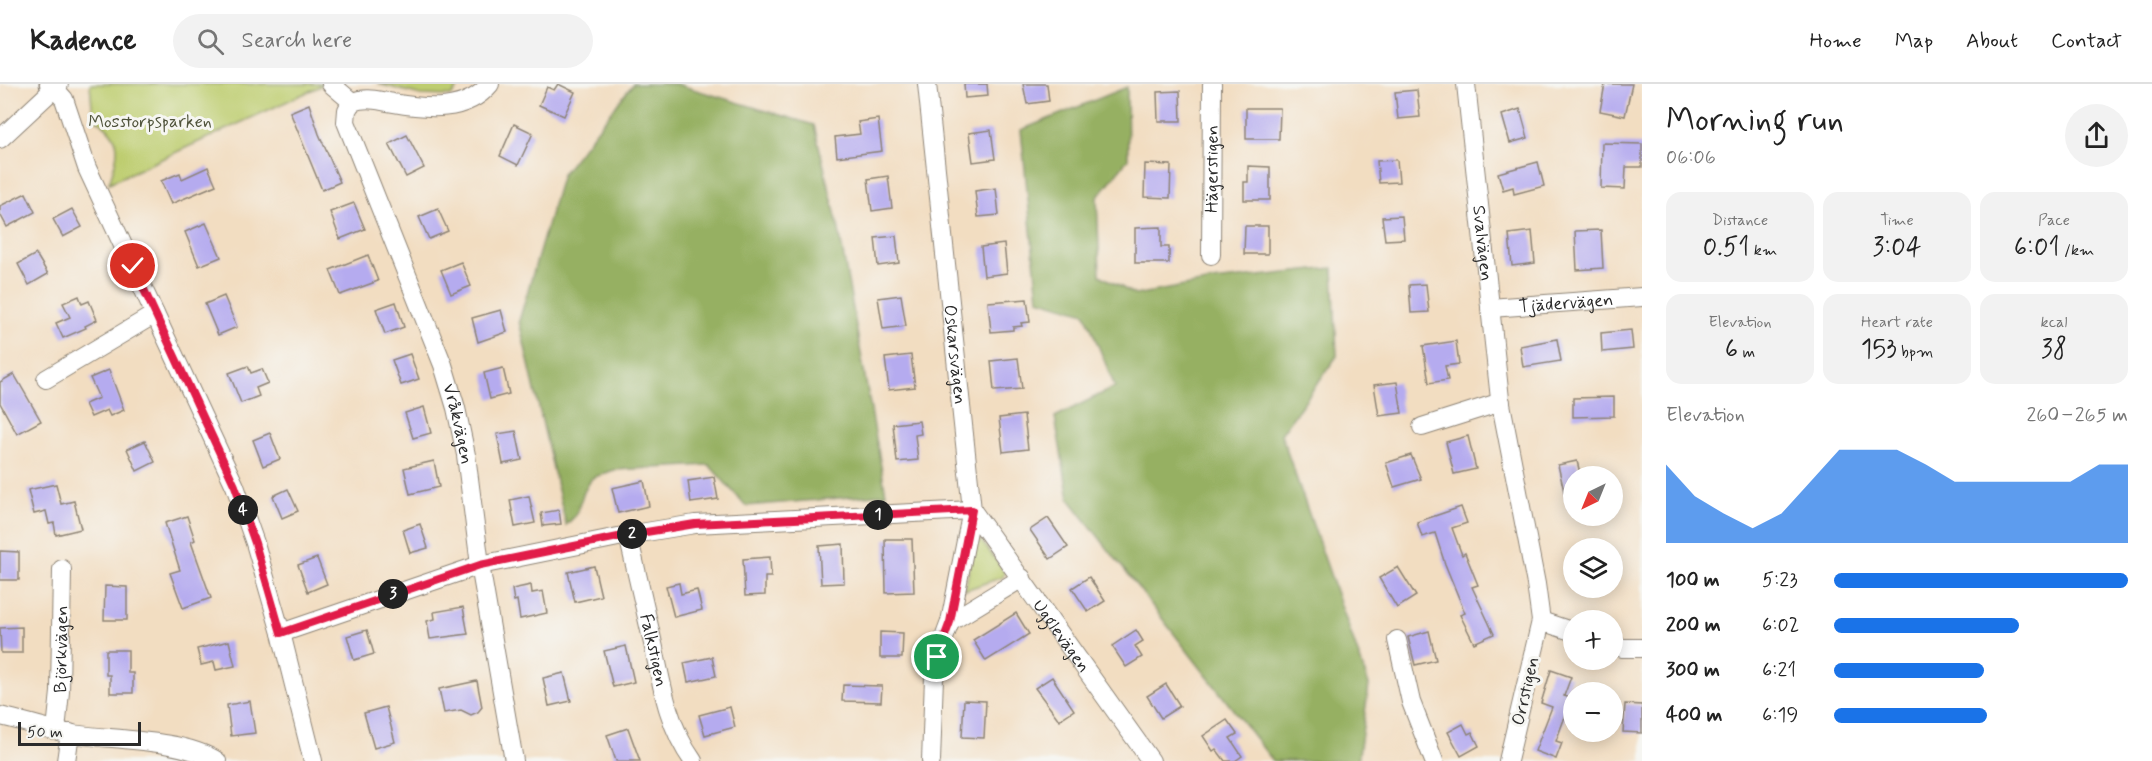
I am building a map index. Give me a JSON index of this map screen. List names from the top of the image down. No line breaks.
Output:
{"streets":{"street":["Hägerstigen","Svalvägen","Tjädervägen","Oskarsvägen","Vråkvägen","Ugglevägen","Björkvägen","Falkstigen","Orrstigen"]},"crossings":[["Svalvägen","Tjädervägen"],["Svalvägen","Orrstigen"],["Oskarsvägen","Ugglevägen"]],"parks":["Mosstorpsparken"],"scale_bar":"50 m","north":"bottom left","page":{"header":"Kadence","search":"Search here","nav":["Home","Map","About","Contact"],"heading":["Morning run","06:06"],"stats":[["Distance","0.51 km"],["Time","3:04"],["Pace","6:01 /km"],["Elevation","6 m"],["Heart rate","153 bpm"],["kcal","38"]],"chart":["Elevation","260–265 m"],"map_buttons":["+","−"],"pins":["4","1","2","3"],"list":[{"name":"100 m","note":"5:23"},{"name":"200 m","note":"6:02"},{"name":"300 m","note":"6:21"},{"name":"400 m","note":"6:19"}],"scale":"50 m"}}
